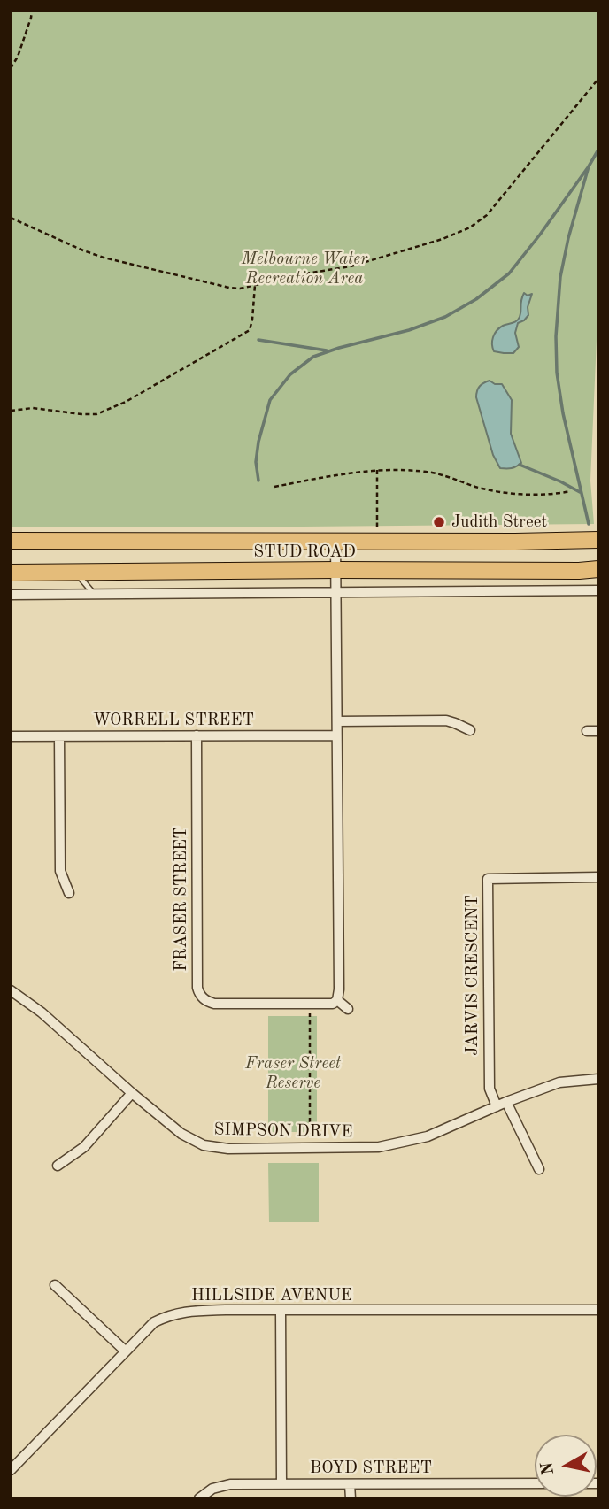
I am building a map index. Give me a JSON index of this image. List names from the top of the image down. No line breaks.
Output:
{"streets":{"highway":["STUD ROAD"],"street":["WORRELL STREET","FRASER STREET","JARVIS CRESCENT","SIMPSON DRIVE","HILLSIDE AVENUE","BOYD STREET"]},"crossings":[["WORRELL STREET","FRASER STREET"],["JARVIS CRESCENT","SIMPSON DRIVE"]],"parks":["Melbourne Water Recreation Area","Fraser Street Reserve"],"places":["Judith Street"],"north":"left"}
